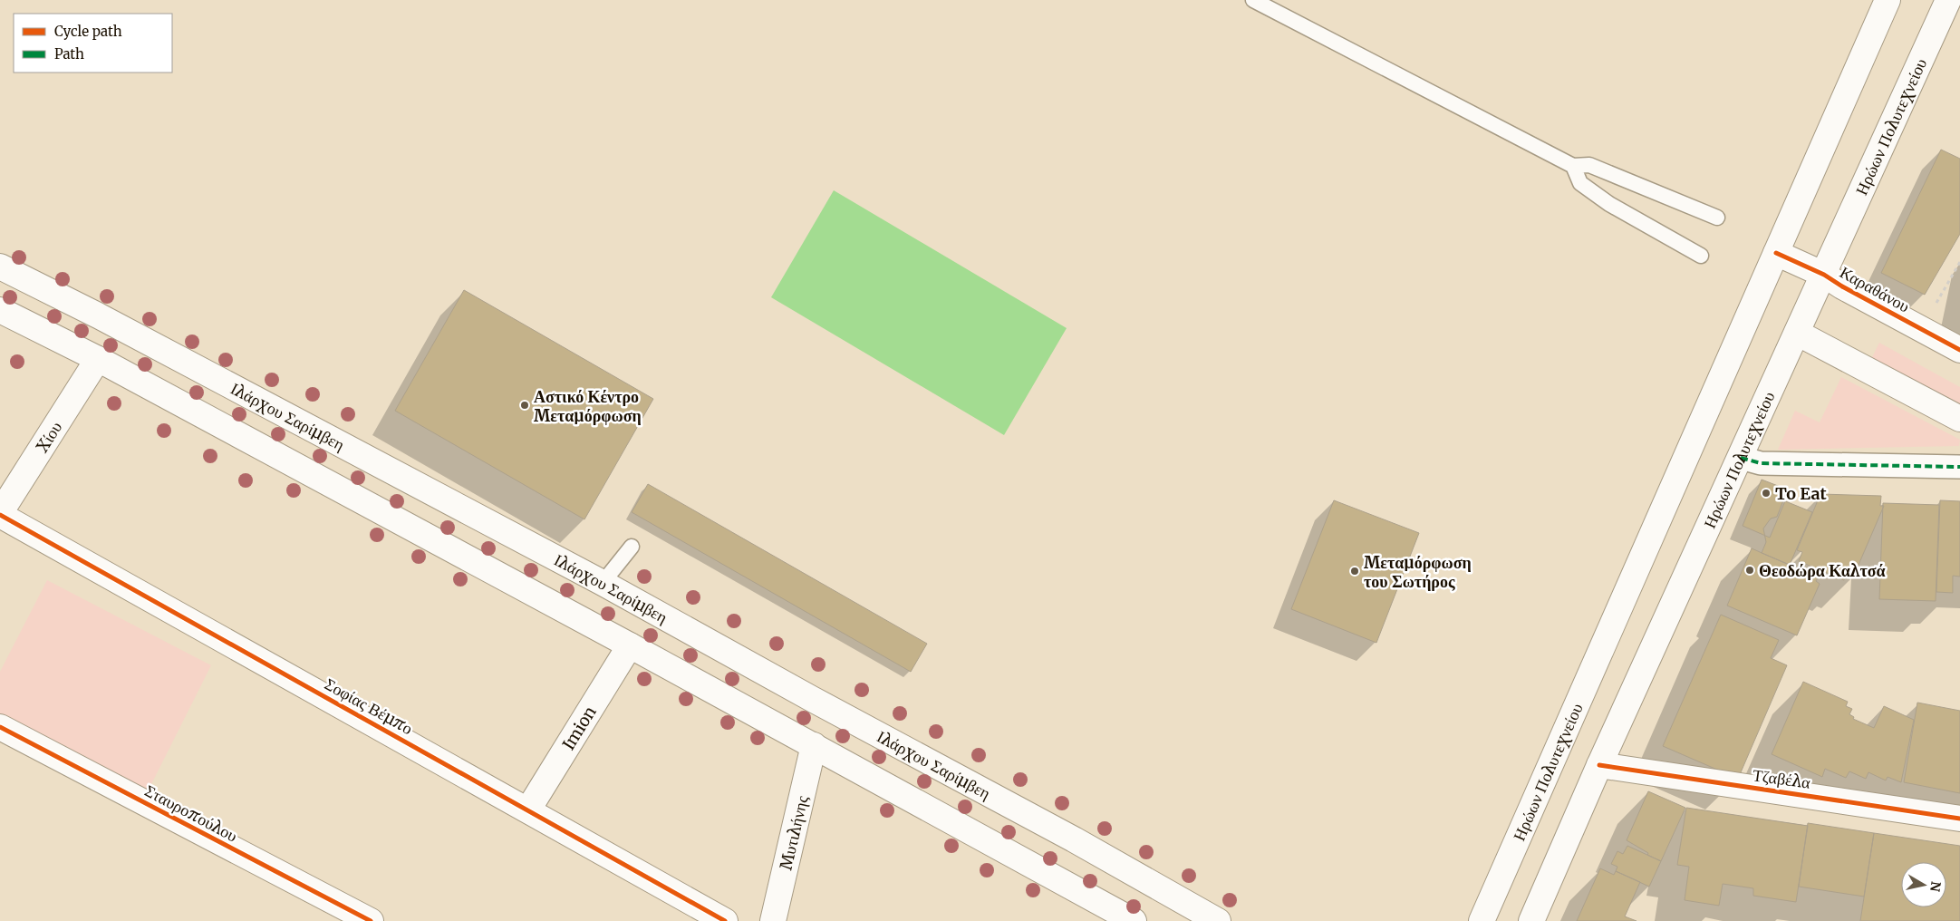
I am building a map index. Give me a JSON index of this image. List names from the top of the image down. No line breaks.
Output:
{"streets":{"main road":["Ηρώων Πολυτεχνείου","Καραθάνου","Ιλάρχου Σαρίμβεη","Χίου","Σοφίας Βέμπο","Imion","Τζαβέλα","Σταυροπούλου","Μυτιλήνης"]},"crossings":[["Ηρώων Πολυτεχνείου","Καραθάνου"],["Ηρώων Πολυτεχνείου","Τζαβέλα"],["Χίου","Σοφίας Βέμπο"],["Σοφίας Βέμπο","Imion"]],"places":["Αστικό Κέντρο Μεταμόρφωση","To Eat","Θεοδώρα Καλτσά","Μεταμόρφωση του Σωτήρος"],"legend":["Cycle path","Path"],"north":"right"}
